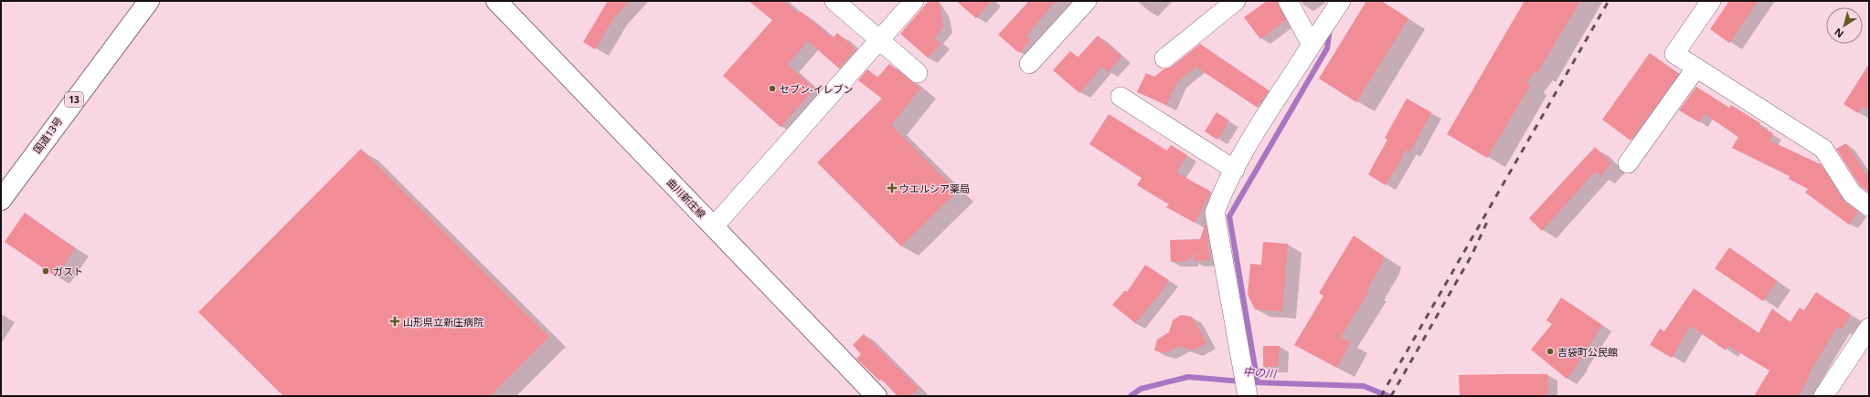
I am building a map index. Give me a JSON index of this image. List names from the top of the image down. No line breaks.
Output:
{"streets":{"main road":["13","国道13号","曲川新庄線"]},"water":["中の川"],"places":{"other":["セブン-イレブン","ガスト","吉袋町公民館"],"health":["ウエルシア薬局","山形県立新庄病院"]},"north":"bottom left"}
